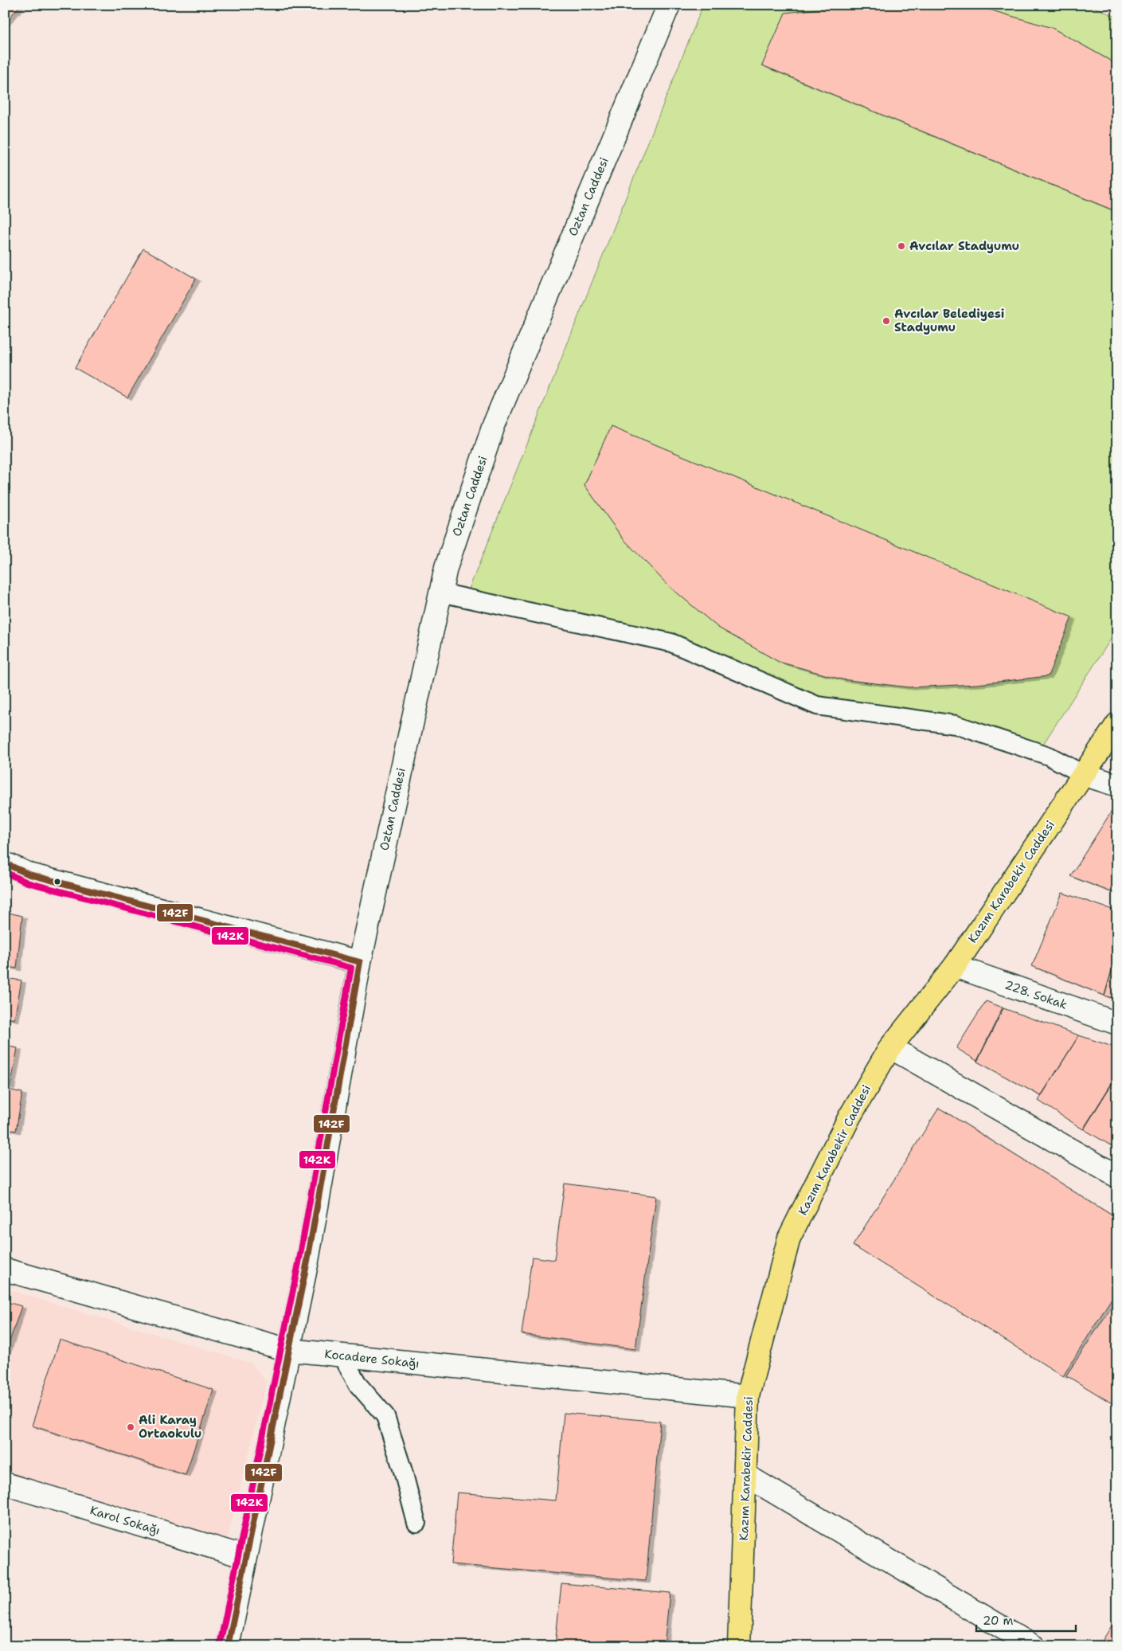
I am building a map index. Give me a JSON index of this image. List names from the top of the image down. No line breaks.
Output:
{"streets":{"main road":["Kazım Karabekir Caddesi"],"street":["Oztan Caddesi","228. Sokak","Kocadere Sokağı","Karol Sokağı"]},"crossings":[["Oztan Caddesi","Kocadere Sokağı"],["Oztan Caddesi","Karol Sokağı"],["Kazım Karabekir Caddesi","228. Sokak"],["Kazım Karabekir Caddesi","Kocadere Sokağı"]],"places":["Avcılar Stadyumu","Avcılar Belediyesi Stadyumu","Ali Karay Ortaokulu"],"lines":["transit line 142F","transit line 142K"],"scale_bar":"20 m"}
